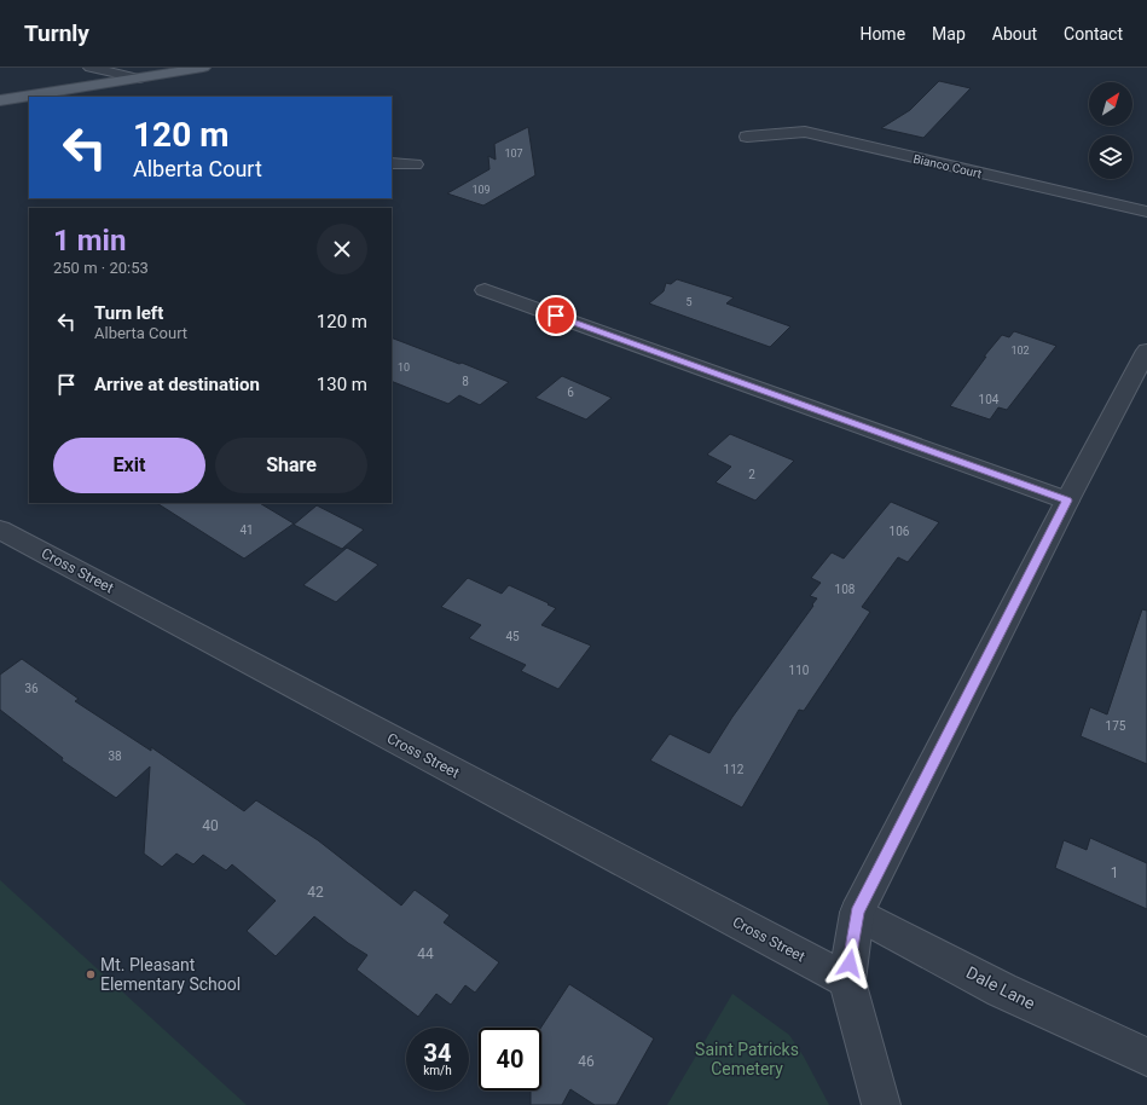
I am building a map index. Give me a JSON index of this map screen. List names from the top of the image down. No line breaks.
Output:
{"streets":{"street":["Bianco Court","Cross Street","Dale Lane"]},"parks":["Saint Patricks Cemetery"],"places":["Mt. Pleasant Elementary School"],"house_numbers":["107","109","5","102","10","8","6","104","2","41","106","108","45","110","36","175","38","112","40","1","42","44","46"],"north":"top right","page":{"header":"Turnly","nav":["Home","Map","About","Contact"],"turn":["120 m","Alberta Court"],"heading":["1 min","250 m · 20:53"],"list":[{"name":"Turn left","note":"Alberta Court","value":"120 m"},{"name":"Arrive at destination","value":"130 m"}],"buttons":["Exit","Share"],"speed":"34 km/h","limit":"40"}}
